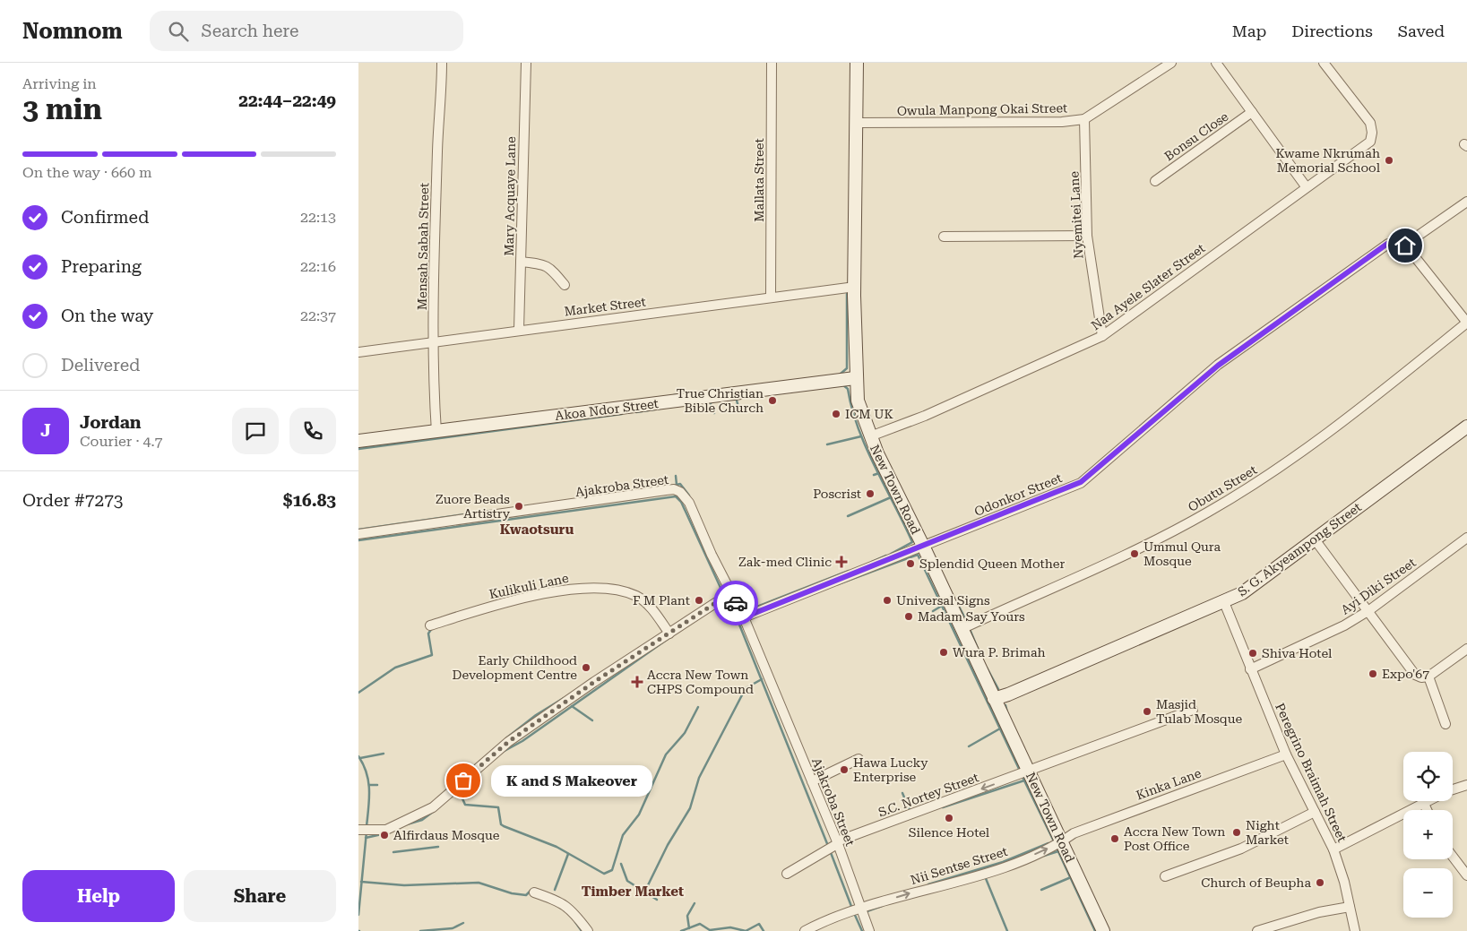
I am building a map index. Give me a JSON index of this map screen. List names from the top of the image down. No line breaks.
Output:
{"streets":{"street":["Owula Manpong Okai Street","Bonsu Close","Mallata Street","Mary Acquaye Lane","Nyemitei Lane","Mensah Sabah Street","Naa Ayele Slater Street","Market Street","Akoa Ndor Street","Ajakroba Street","Obutu Street","New Town Road","Odonkor Street","S. G. Akyeampong Street","Kulikuli Lane","Ayi Diki Street","Peregrino Braimah Street","Kinka Lane","S.C. Nortey Street","Nii Sentse Street"]},"crossings":[["Owula Manpong Okai Street","Nyemitei Lane"],["Owula Manpong Okai Street","New Town Road"],["Mallata Street","Market Street"],["Mary Acquaye Lane","Market Street"],["Nyemitei Lane","Naa Ayele Slater Street"],["Mensah Sabah Street","Market Street"],["Mensah Sabah Street","Akoa Ndor Street"],["Naa Ayele Slater Street","New Town Road"],["Market Street","New Town Road"],["Akoa Ndor Street","New Town Road"],["Ajakroba Street","Odonkor Street"],["Ajakroba Street","S.C. Nortey Street"],["Ajakroba Street","Nii Sentse Street"],["Obutu Street","New Town Road"],["New Town Road","Odonkor Street"],["New Town Road","S. G. Akyeampong Street"],["New Town Road","Kinka Lane"],["New Town Road","S.C. Nortey Street"],["New Town Road","Nii Sentse Street"],["S. G. Akyeampong Street","Peregrino Braimah Street"],["Ayi Diki Street","Peregrino Braimah Street"],["Peregrino Braimah Street","Kinka Lane"],["Kinka Lane","Nii Sentse Street"]],"one_way":["S.C. Nortey Street","Nii Sentse Street"],"districts":["Kwaotsuru","Timber Market"],"places":{"other":["Kwame Nkrumah Memorial School","True Christian Bible Church","ICM UK","Poscrist","Zuore Beads Artistry","Ummul Qura Mosque","Splendid Queen Mother","F M Plant","Universal Signs","Madam Say Yours","Wura P. Brimah","Shiva Hotel","Early Childhood Development Centre","Expo'67","Masjid Tulab Mosque","Hawa Lucky Enterprise","K and S Makeover","Silence Hotel","Night Market","Alfirdaus Mosque","Accra New Town Post Office","Church of Beupha"],"health":["Zak-med Clinic","Accra New Town CHPS Compound"]},"page":{"header":"Nomnom","search":"Search here","nav":["Map","Directions","Saved"],"heading":["3 min","Arriving in","22:44–22:49"],"panel":["Jordan","Courier · 4.7","Order #7273","$16.83"],"bar":"On the way · 660 m","list":[["Confirmed","22:13"],["Preparing","22:16"],["On the way","22:37"],"Delivered"],"round":"J","map_buttons":["+","−"],"bubble":"K and S Makeover","buttons":["Help","Share"]}}
